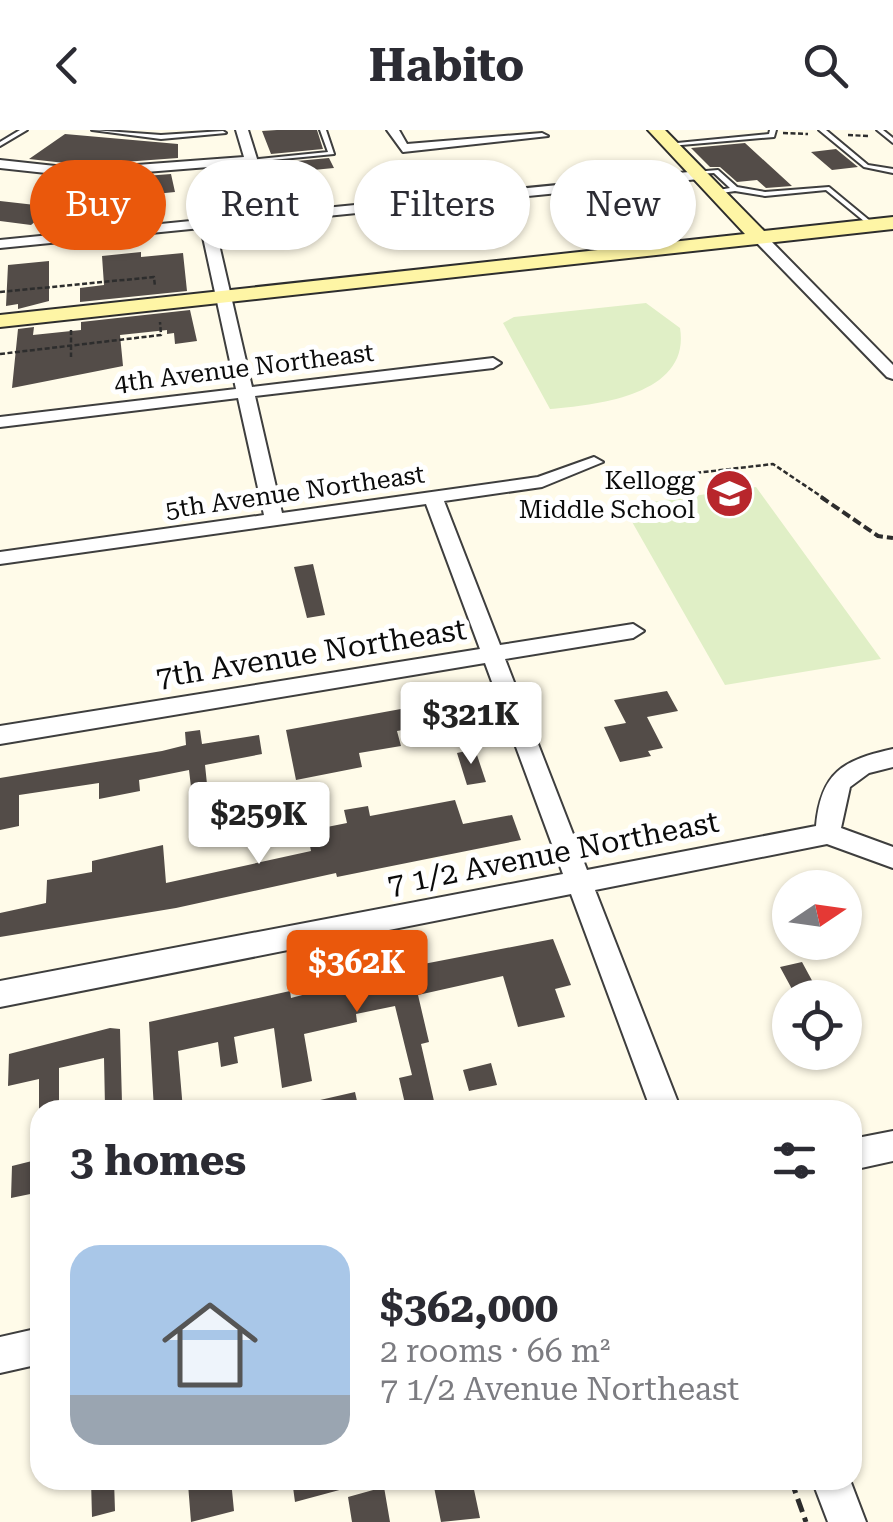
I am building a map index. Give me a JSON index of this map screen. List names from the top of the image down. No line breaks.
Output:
{"streets":{"street":["4th Avenue Northeast","5th Avenue Northeast","7th Avenue Northeast","7 1/2 Avenue Northeast"]},"places":{"school or university":["Kellogg Middle School"]},"north":"right","page":{"header":"Habito","chip":["Buy","Rent","Filters","New"],"price":["$321K","$259K","$362K"],"heading":"3 homes","list":[{"name":"$362,000","note":"2 rooms · 66 m² · 7 1/2 Avenue Northeast"}]}}
